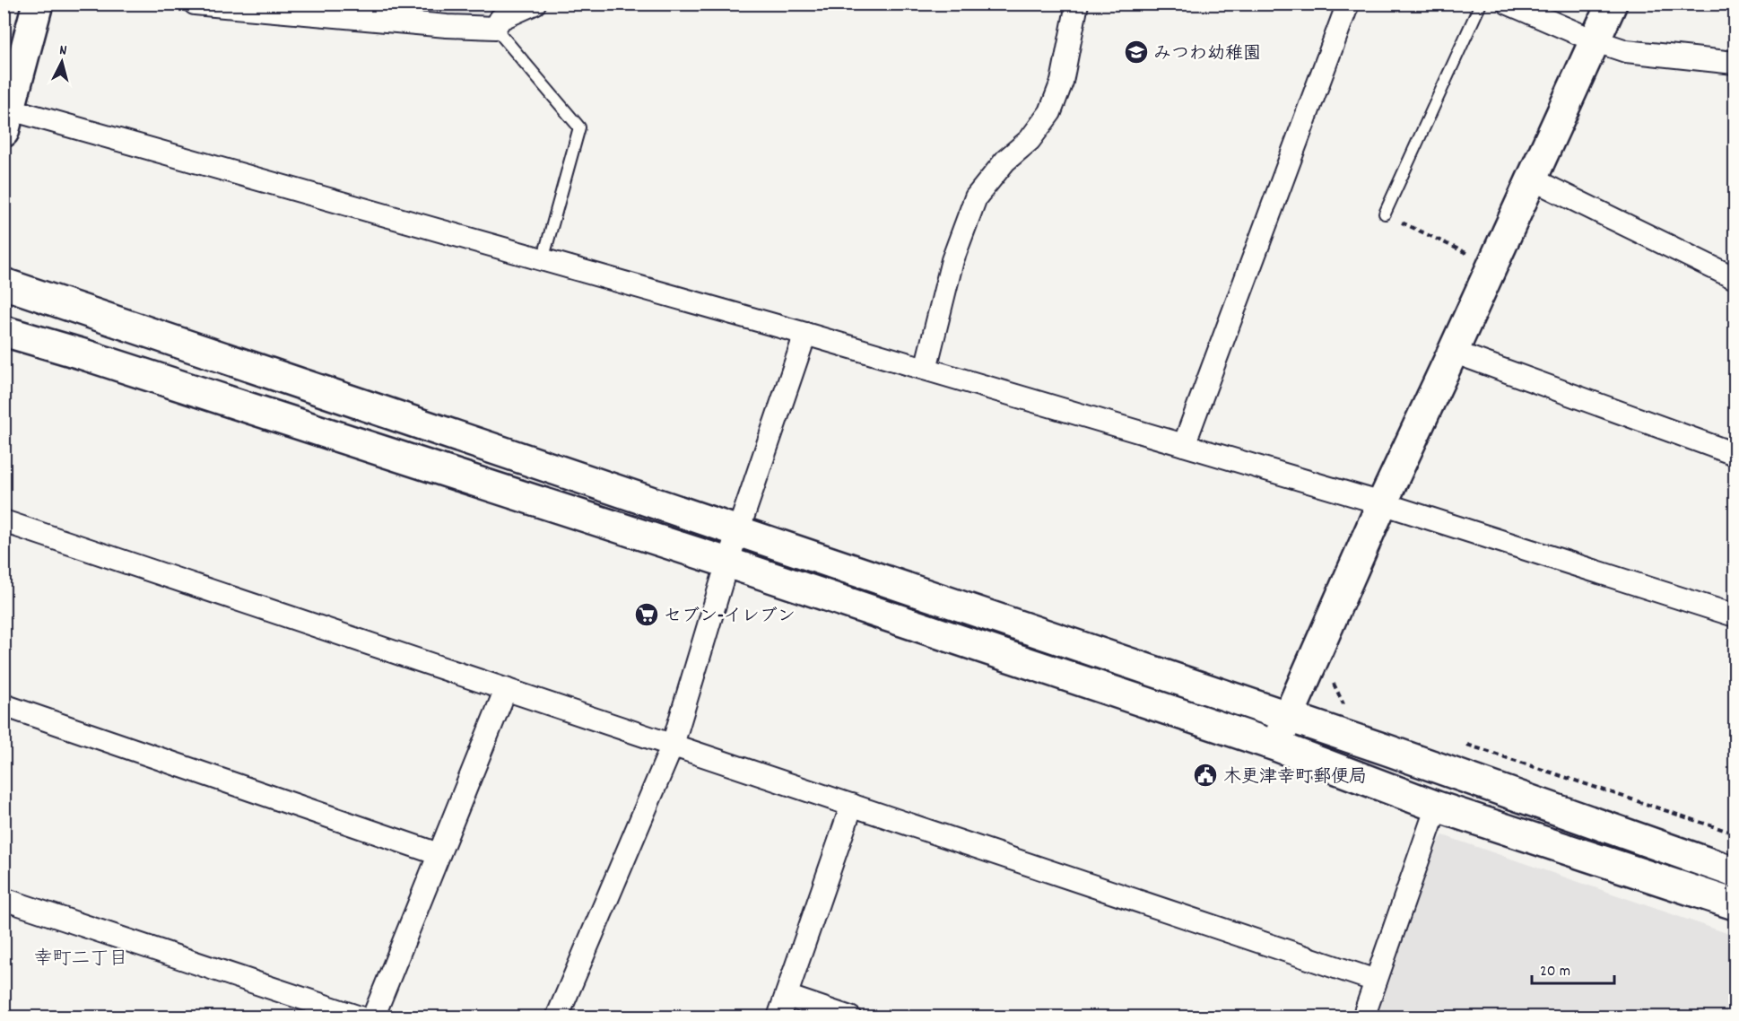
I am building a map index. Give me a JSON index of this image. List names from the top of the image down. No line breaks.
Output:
{"districts":["幸町二丁目"],"places":{"school or university":["みつわ幼稚園"],"supermarket":["セブン-イレブン"],"public building":["木更津幸町郵便局"]},"scale_bar":"20 m","north":"top"}
